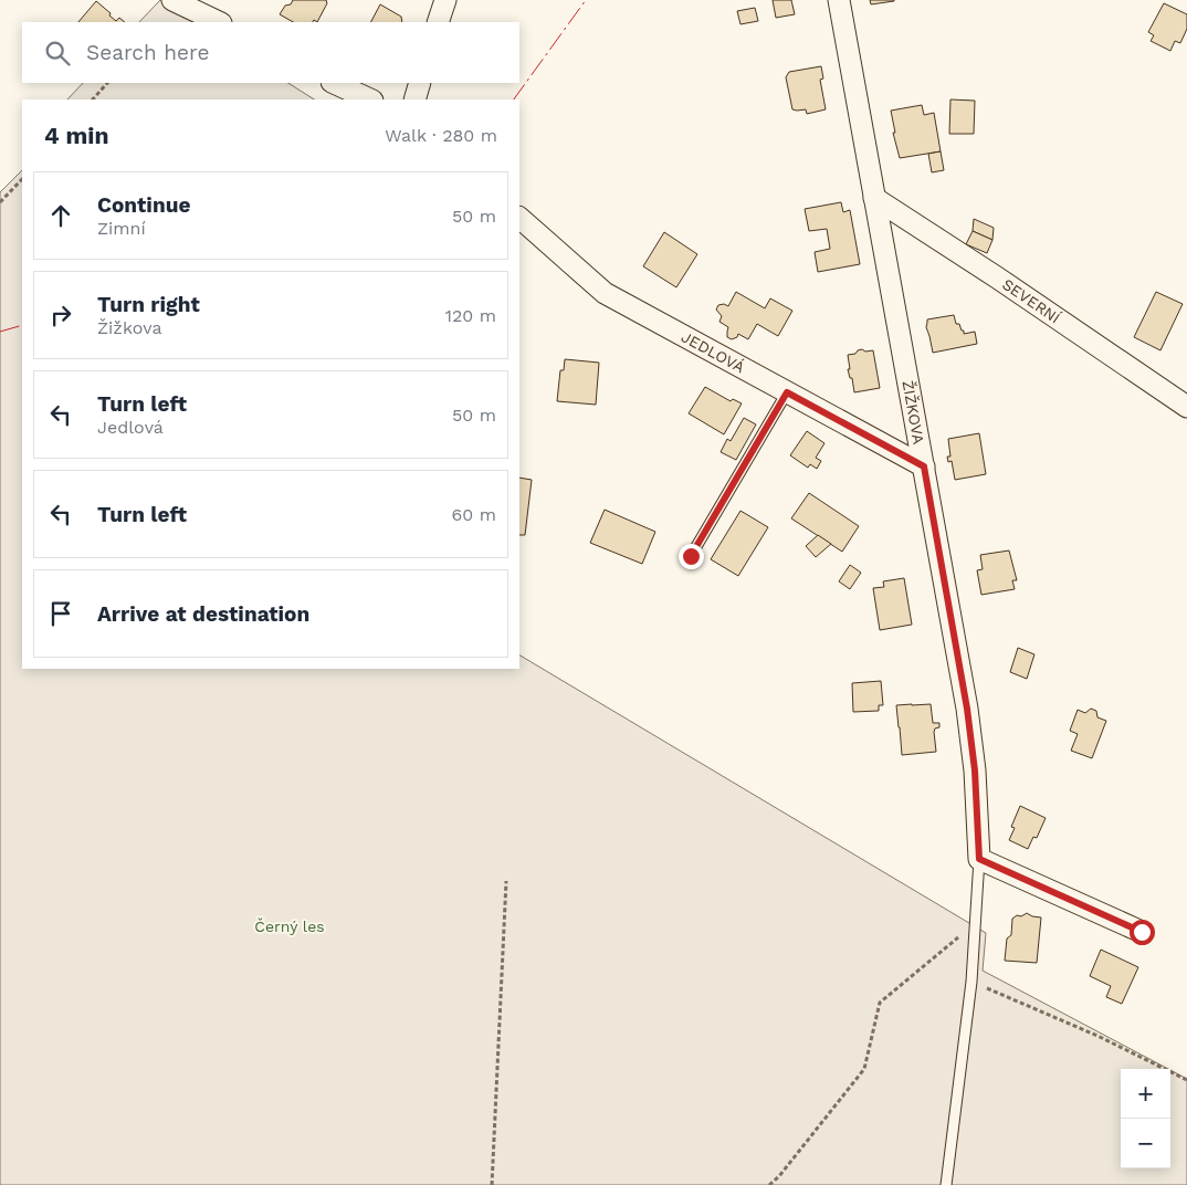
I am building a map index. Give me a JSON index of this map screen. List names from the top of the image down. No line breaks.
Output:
{"streets":{"street":["SEVERNÍ","JEDLOVÁ","ŽIŽKOVA"]},"crossings":[["SEVERNÍ","ŽIŽKOVA"],["JEDLOVÁ","ŽIŽKOVA"]],"parks":["Černý les"],"page":{"search":"Search here","heading":["4 min","Walk · 280 m"],"list":[["Continue","Zimní","50 m"],["Turn right","Žižkova","120 m"],["Turn left","Jedlová","50 m"],["Turn left","60 m"],"Arrive at destination"],"map_buttons":["+","−"]}}
